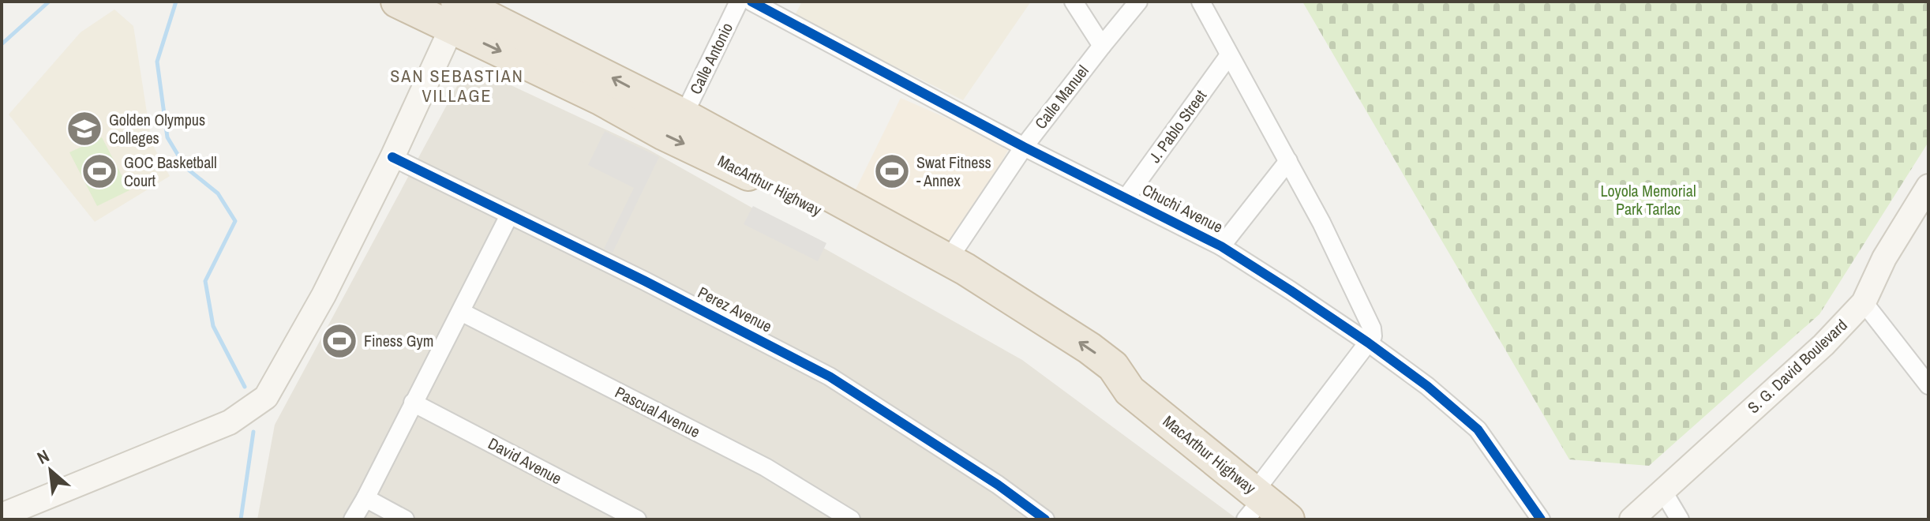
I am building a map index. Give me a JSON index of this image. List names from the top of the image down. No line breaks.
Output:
{"streets":{"highway":["MacArthur Highway"],"street":["Calle Antonio","Calle Manuel","J. Pablo Street","Chuchi Avenue","Perez Avenue","S. G. David Boulevard","Pascual Avenue","David Avenue"]},"crossings":[["Calle Antonio","MacArthur Highway"],["Calle Manuel","MacArthur Highway"],["Calle Manuel","Chuchi Avenue"],["J. Pablo Street","Chuchi Avenue"]],"districts":["SAN SEBASTIAN VILLAGE"],"parks":["Loyola Memorial Park Tarlac"],"places":{"school or university":["Golden Olympus Colleges"],"sports":["GOC Basketball Court","Swat Fitness - Annex","Finess Gym"]},"north":"top left"}
